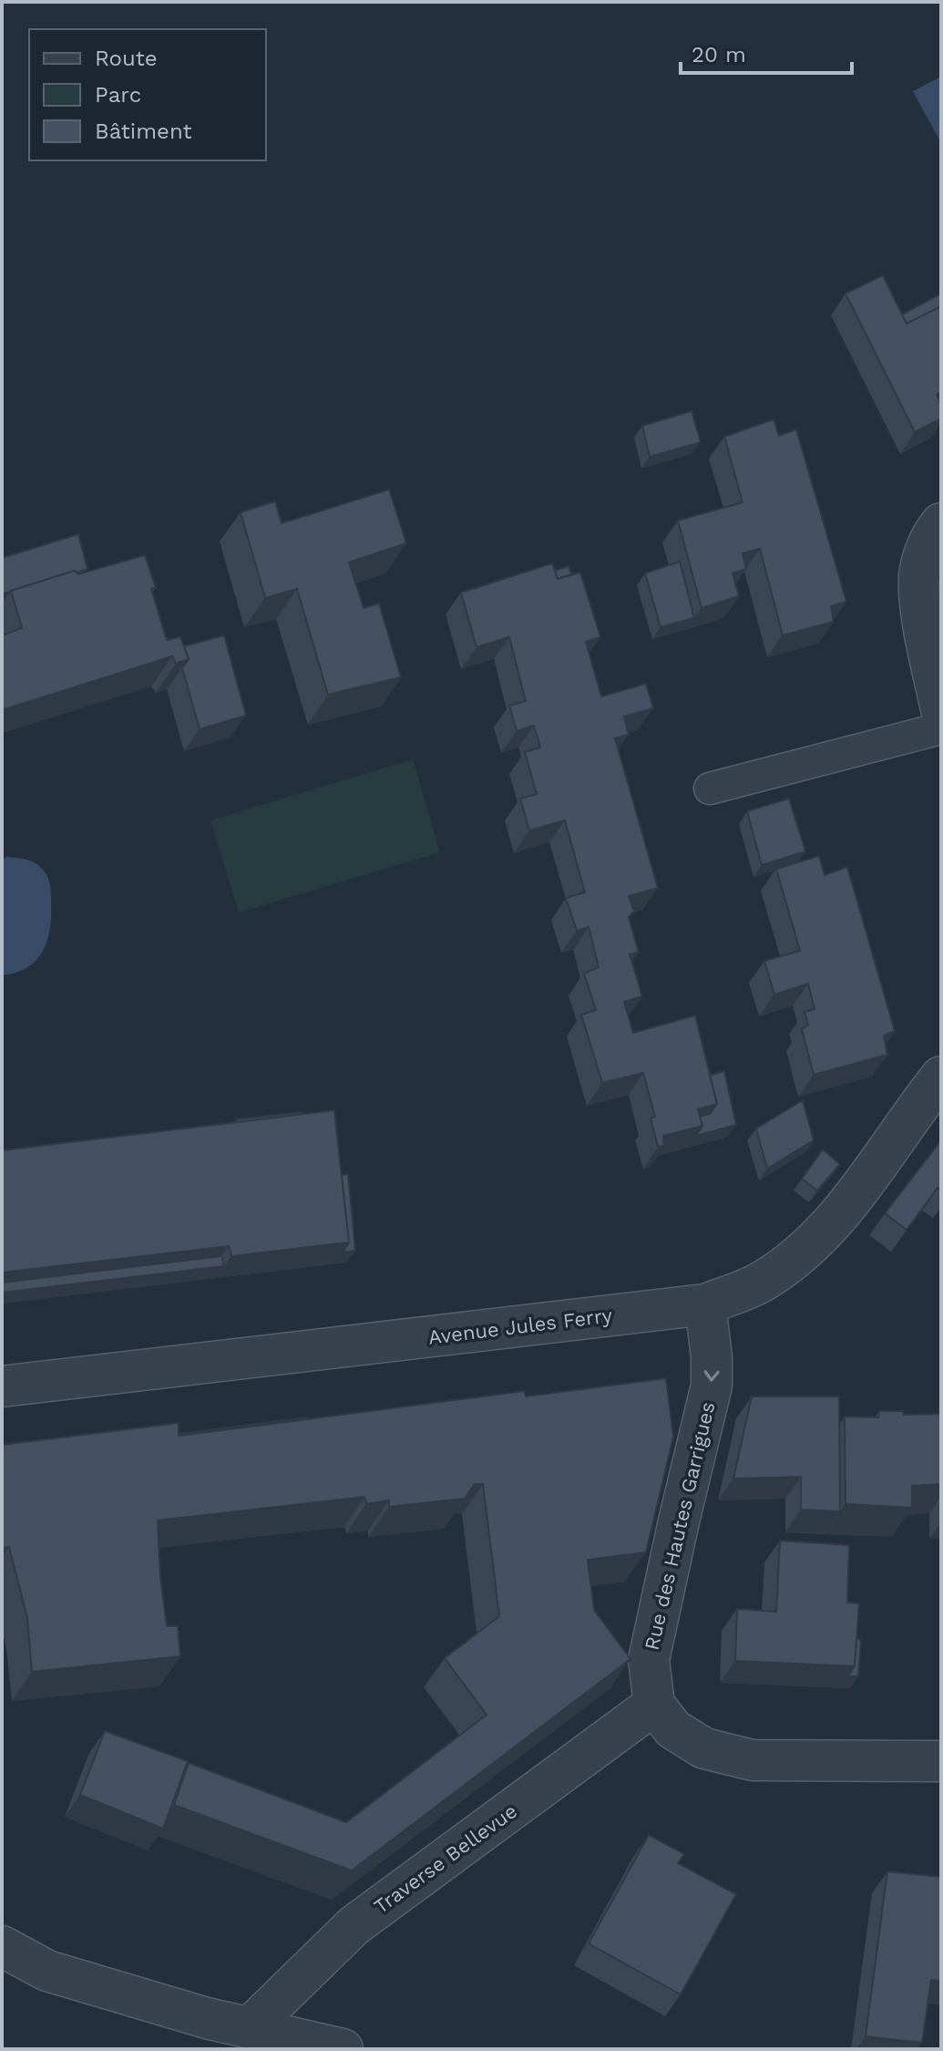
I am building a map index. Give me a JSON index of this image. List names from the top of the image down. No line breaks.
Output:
{"streets":{"street":["Avenue Jules Ferry","Rue des Hautes Garrigues","Traverse Bellevue"]},"crossings":[["Avenue Jules Ferry","Rue des Hautes Garrigues"],["Rue des Hautes Garrigues","Traverse Bellevue"]],"one_way":["Rue des Hautes Garrigues"],"legend":["Route","Parc","Bâtiment"],"scale_bar":"20 m"}
